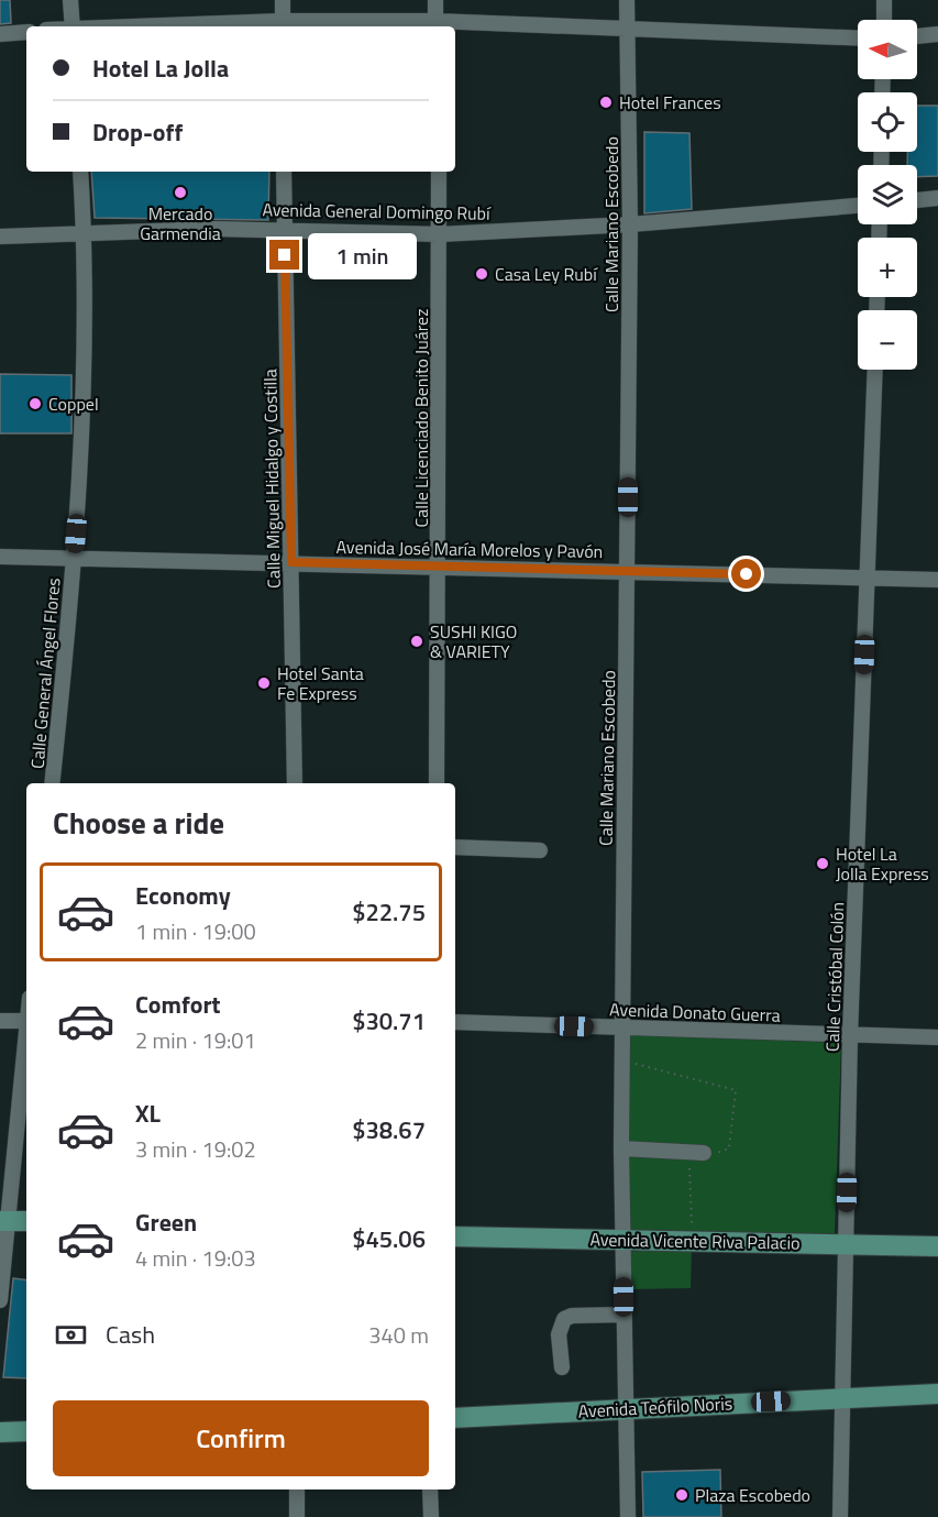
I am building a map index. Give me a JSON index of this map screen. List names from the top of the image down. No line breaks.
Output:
{"streets":{"main road":["Avenida Vicente Riva Palacio","Avenida Teófilo Noris"],"street":["Avenida General Domingo Rubí","Calle Mariano Escobedo","Calle Licenciado Benito Juárez","Calle Miguel Hidalgo y Costilla","Avenida José María Morelos y Pavón","Calle General Ángel Flores","Calle Cristóbal Colón","Avenida Donato Guerra"]},"crossings":[["Avenida General Domingo Rubí","Calle Mariano Escobedo"],["Avenida General Domingo Rubí","Calle Licenciado Benito Juárez"],["Avenida General Domingo Rubí","Calle Miguel Hidalgo y Costilla"],["Avenida General Domingo Rubí","Calle General Ángel Flores"],["Calle Mariano Escobedo","Avenida José María Morelos y Pavón"],["Calle Mariano Escobedo","Avenida Donato Guerra"],["Calle Mariano Escobedo","Avenida Vicente Riva Palacio"],["Calle Mariano Escobedo","Avenida Teófilo Noris"],["Calle Licenciado Benito Juárez","Avenida José María Morelos y Pavón"],["Calle Miguel Hidalgo y Costilla","Avenida José María Morelos y Pavón"],["Avenida José María Morelos y Pavón","Calle General Ángel Flores"],["Avenida José María Morelos y Pavón","Calle Cristóbal Colón"],["Calle Cristóbal Colón","Avenida Donato Guerra"],["Calle Cristóbal Colón","Avenida Vicente Riva Palacio"],["Calle Cristóbal Colón","Avenida Teófilo Noris"]],"places":["Hotel Frances","Mercado Garmendia","Casa Ley Rubí","Coppel","SUSHI KIGO & VARIETY","Hotel Santa Fe Express","Hotel La Jolla Express","Plaza Escobedo"],"north":"left","page":{"map_buttons":["+","−"],"banner":["Hotel La Jolla","Drop-off"],"bubble":"1 min","heading":"Choose a ride","list":[{"name":"Economy","note":"1 min · 19:00","value":"$22.75"},{"name":"Comfort","note":"2 min · 19:01","value":"$30.71"},{"name":"XL","note":"3 min · 19:02","value":"$38.67"},{"name":"Green","note":"4 min · 19:03","value":"$45.06"}],"pay":["Cash","340 m"],"buttons":"Confirm"}}
